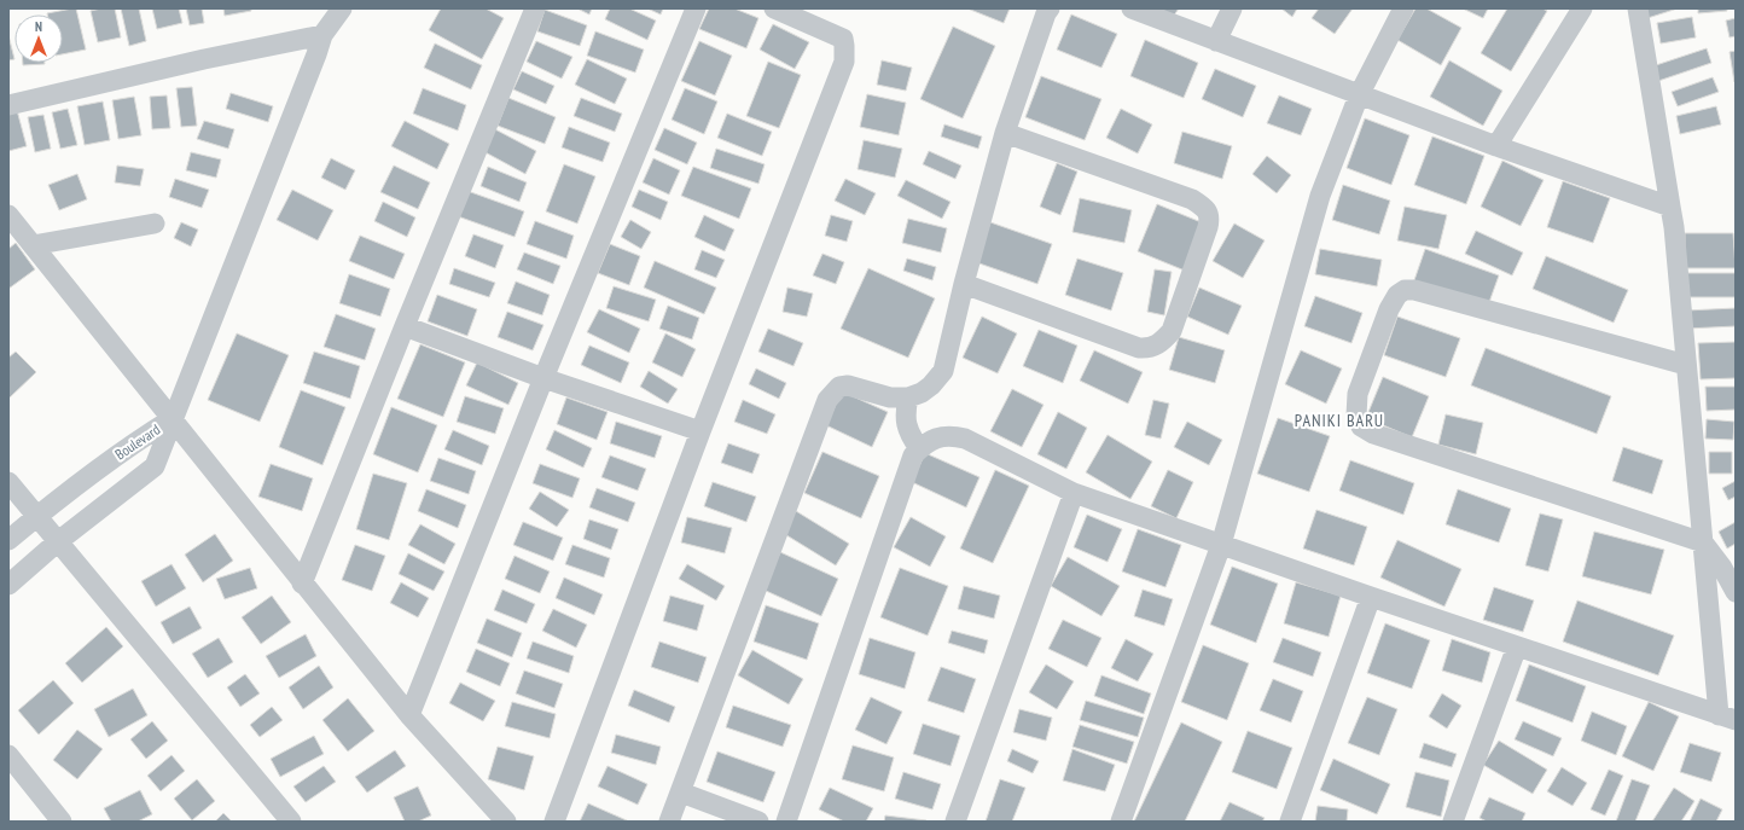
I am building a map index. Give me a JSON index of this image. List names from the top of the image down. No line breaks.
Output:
{"streets":{"street":["Boulevard"]},"districts":["PANIKI BARU"],"north":"top"}
